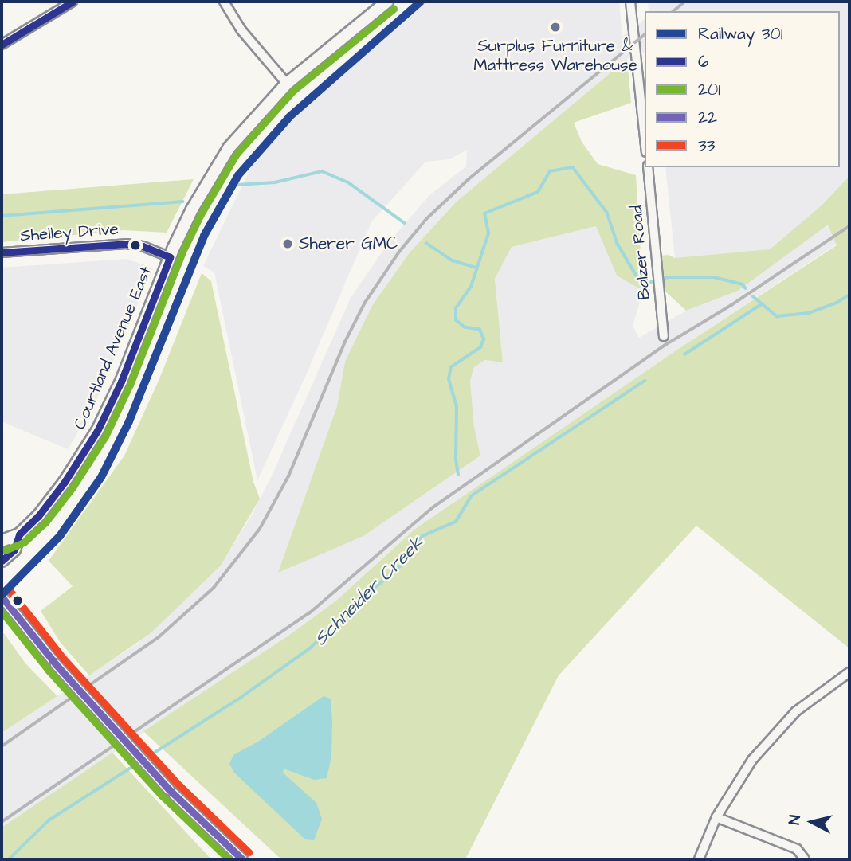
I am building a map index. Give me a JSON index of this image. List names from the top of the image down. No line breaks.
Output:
{"streets":{"main road":["Courtland Avenue East"],"street":["Shelley Drive","Balzer Road"]},"crossings":[["Shelley Drive","Courtland Avenue East"]],"water":["Schneider Creek"],"places":["Surplus Furniture & Mattress Warehouse","Sherer GMC"],"lines":["rail line 301","transit line 6","transit line 201","transit line 33","transit line 22"],"legend":["Railway 301","6","201","22","33"],"north":"left"}
